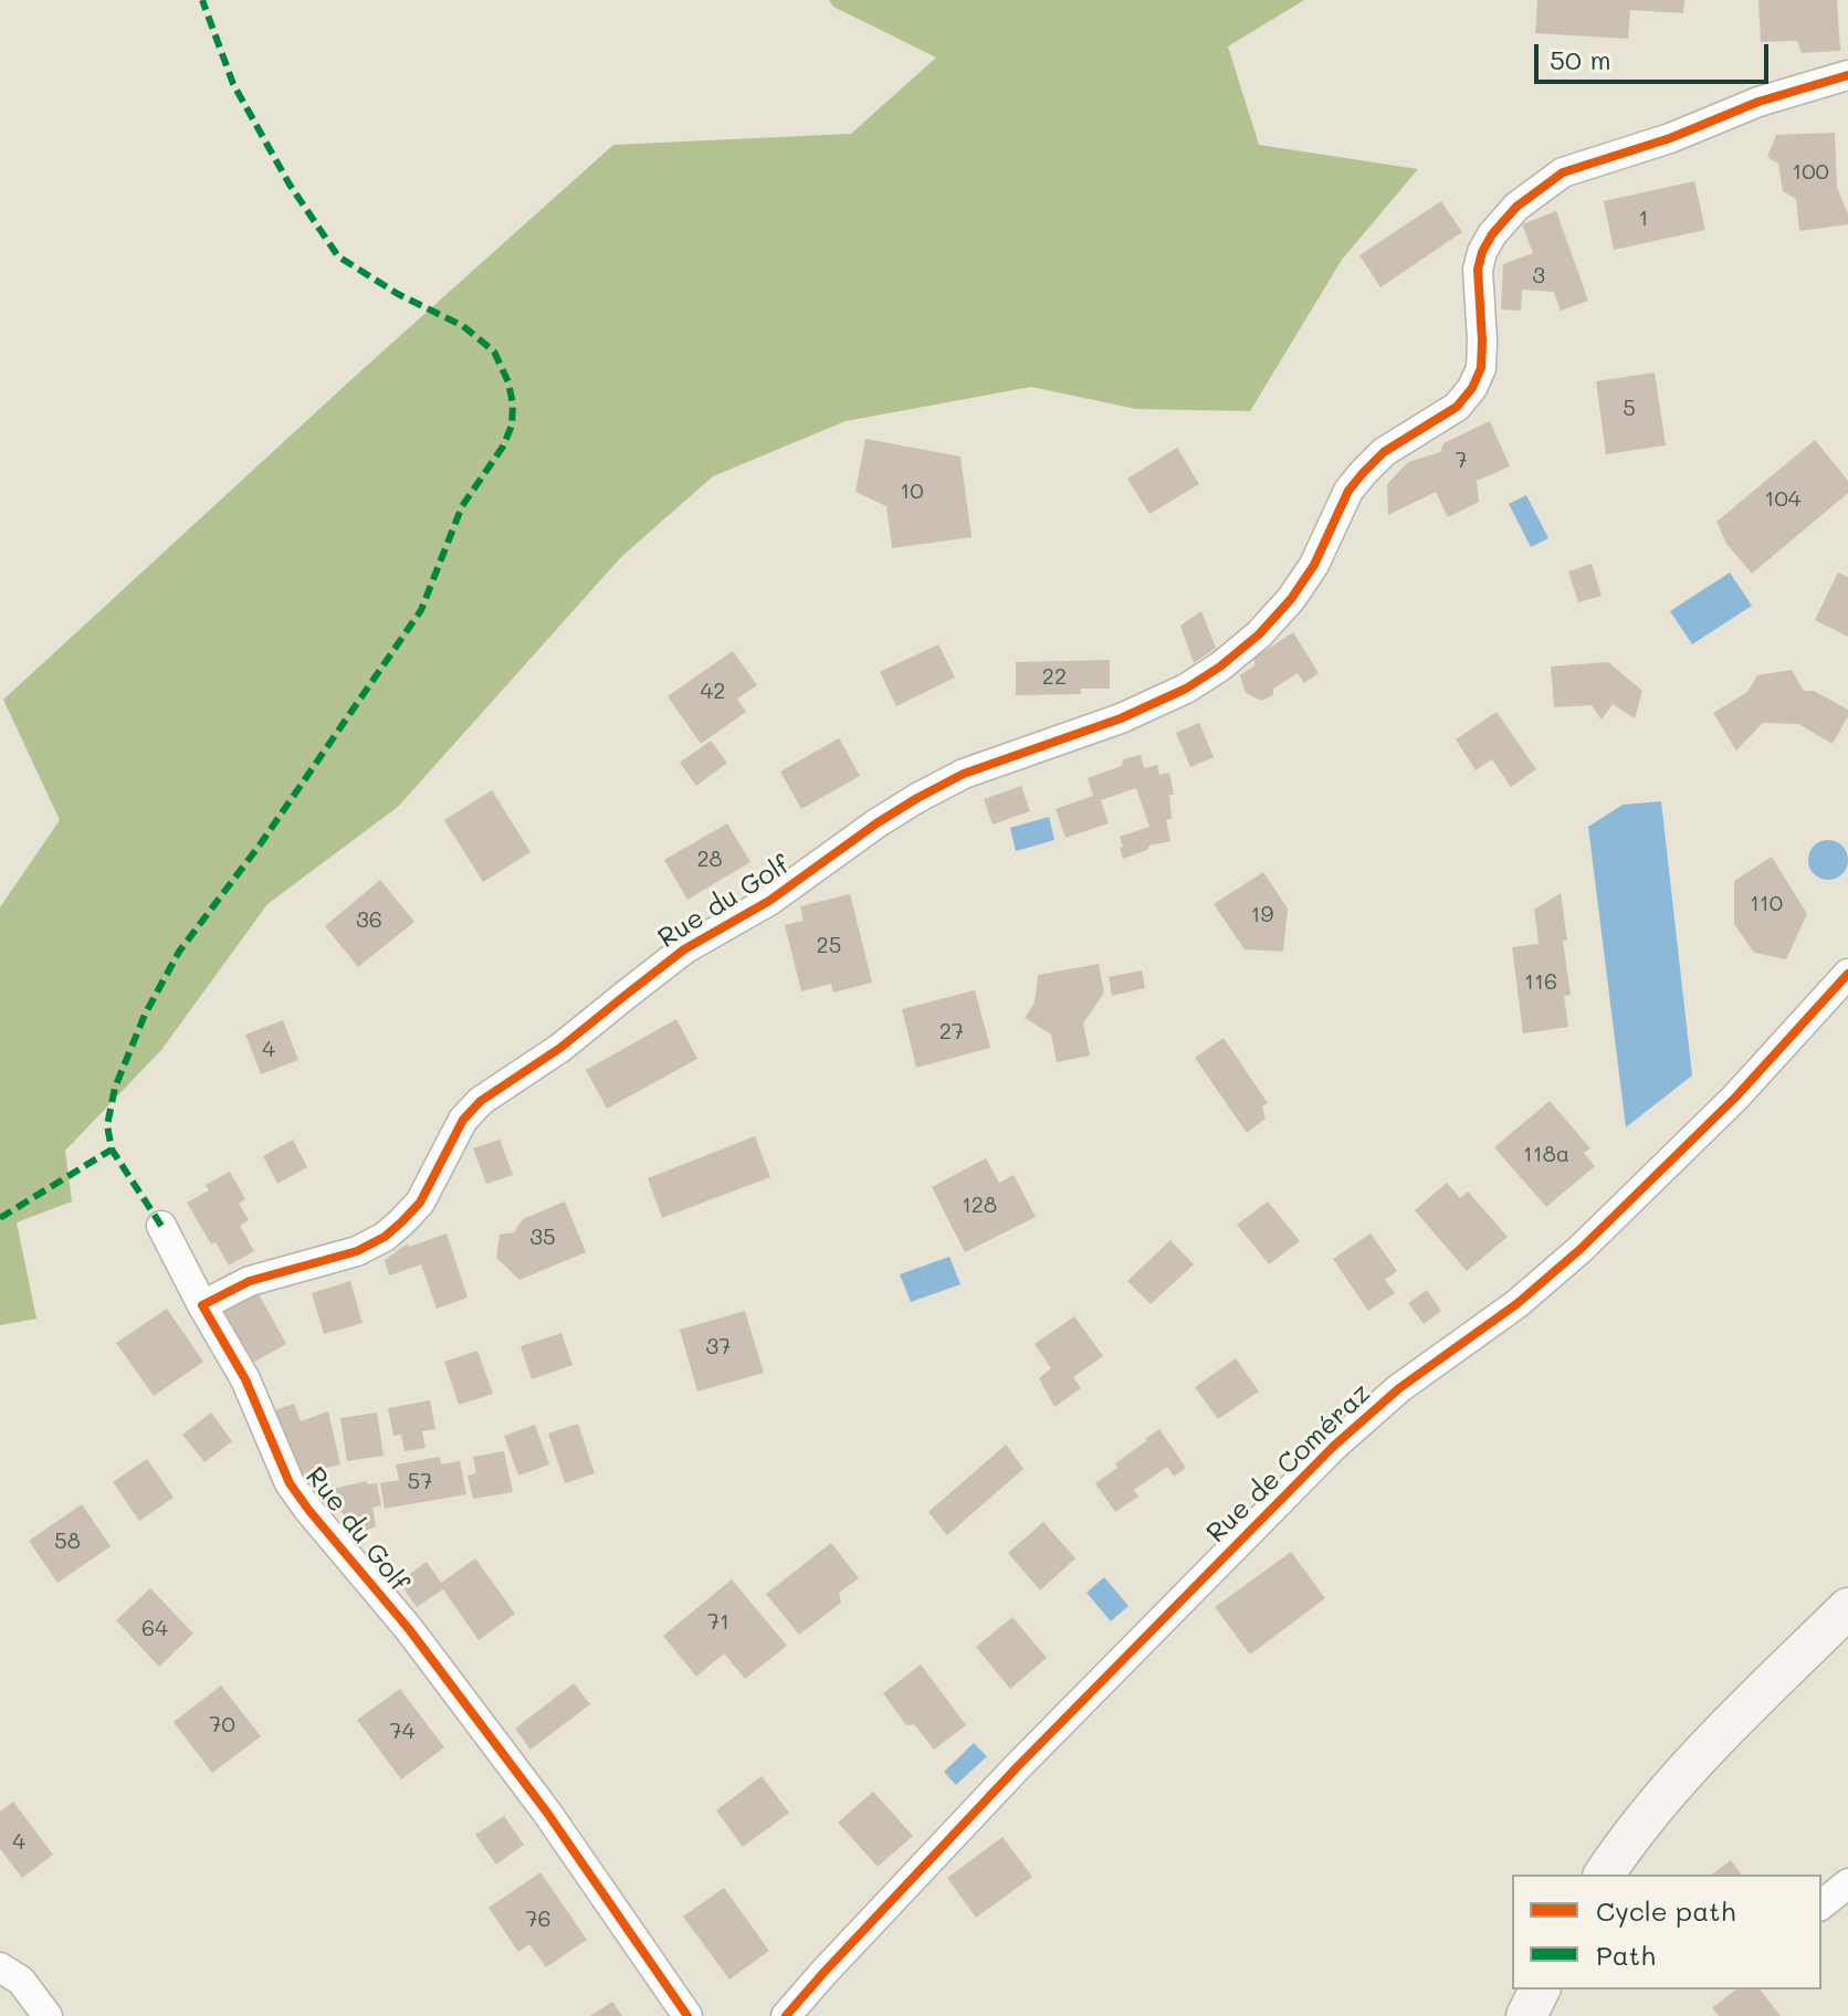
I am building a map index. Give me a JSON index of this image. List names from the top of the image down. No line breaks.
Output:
{"streets":{"street":["Rue du Golf","Rue de Coméraz"]},"house_numbers":["100","1","3","5","7","10","104","22","42","28","110","19","36","25","116","27","4","118a","128","35","37","57","58","71","64","70","74","4","76"],"legend":["Cycle path","Path"],"scale_bar":"50 m"}
